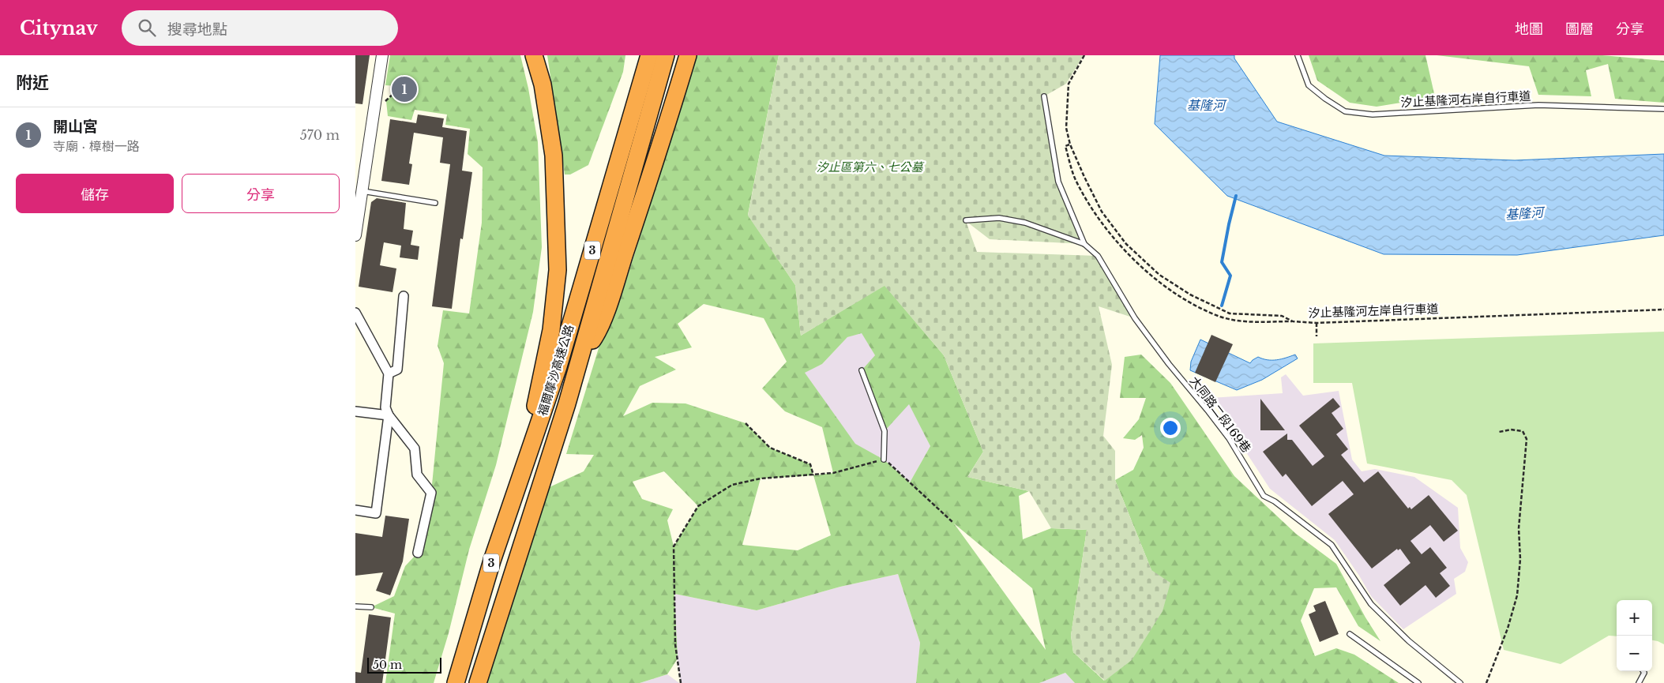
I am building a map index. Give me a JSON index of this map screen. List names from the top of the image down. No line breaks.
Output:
{"streets":{"highway":["3","福爾摩沙高速公路"],"lane":["汐止基隆河右岸自行車道","大同路二段169巷"],"path":["汐止基隆河左岸自行車道"]},"water":["基隆河"],"parks":["汐止區第六、七公墓"],"scale_bar":"50 m","page":{"header":"Citynav","search":"搜尋地點","nav":["地圖","圖層","分享"],"heading":"附近","pins":"1","list":[{"mark":"1","name":"開山宮","note":"寺廟 · 樟樹一路","value":"570 m"}],"buttons":["儲存","分享"],"map_buttons":["+","−"],"scale":"50 m"}}
